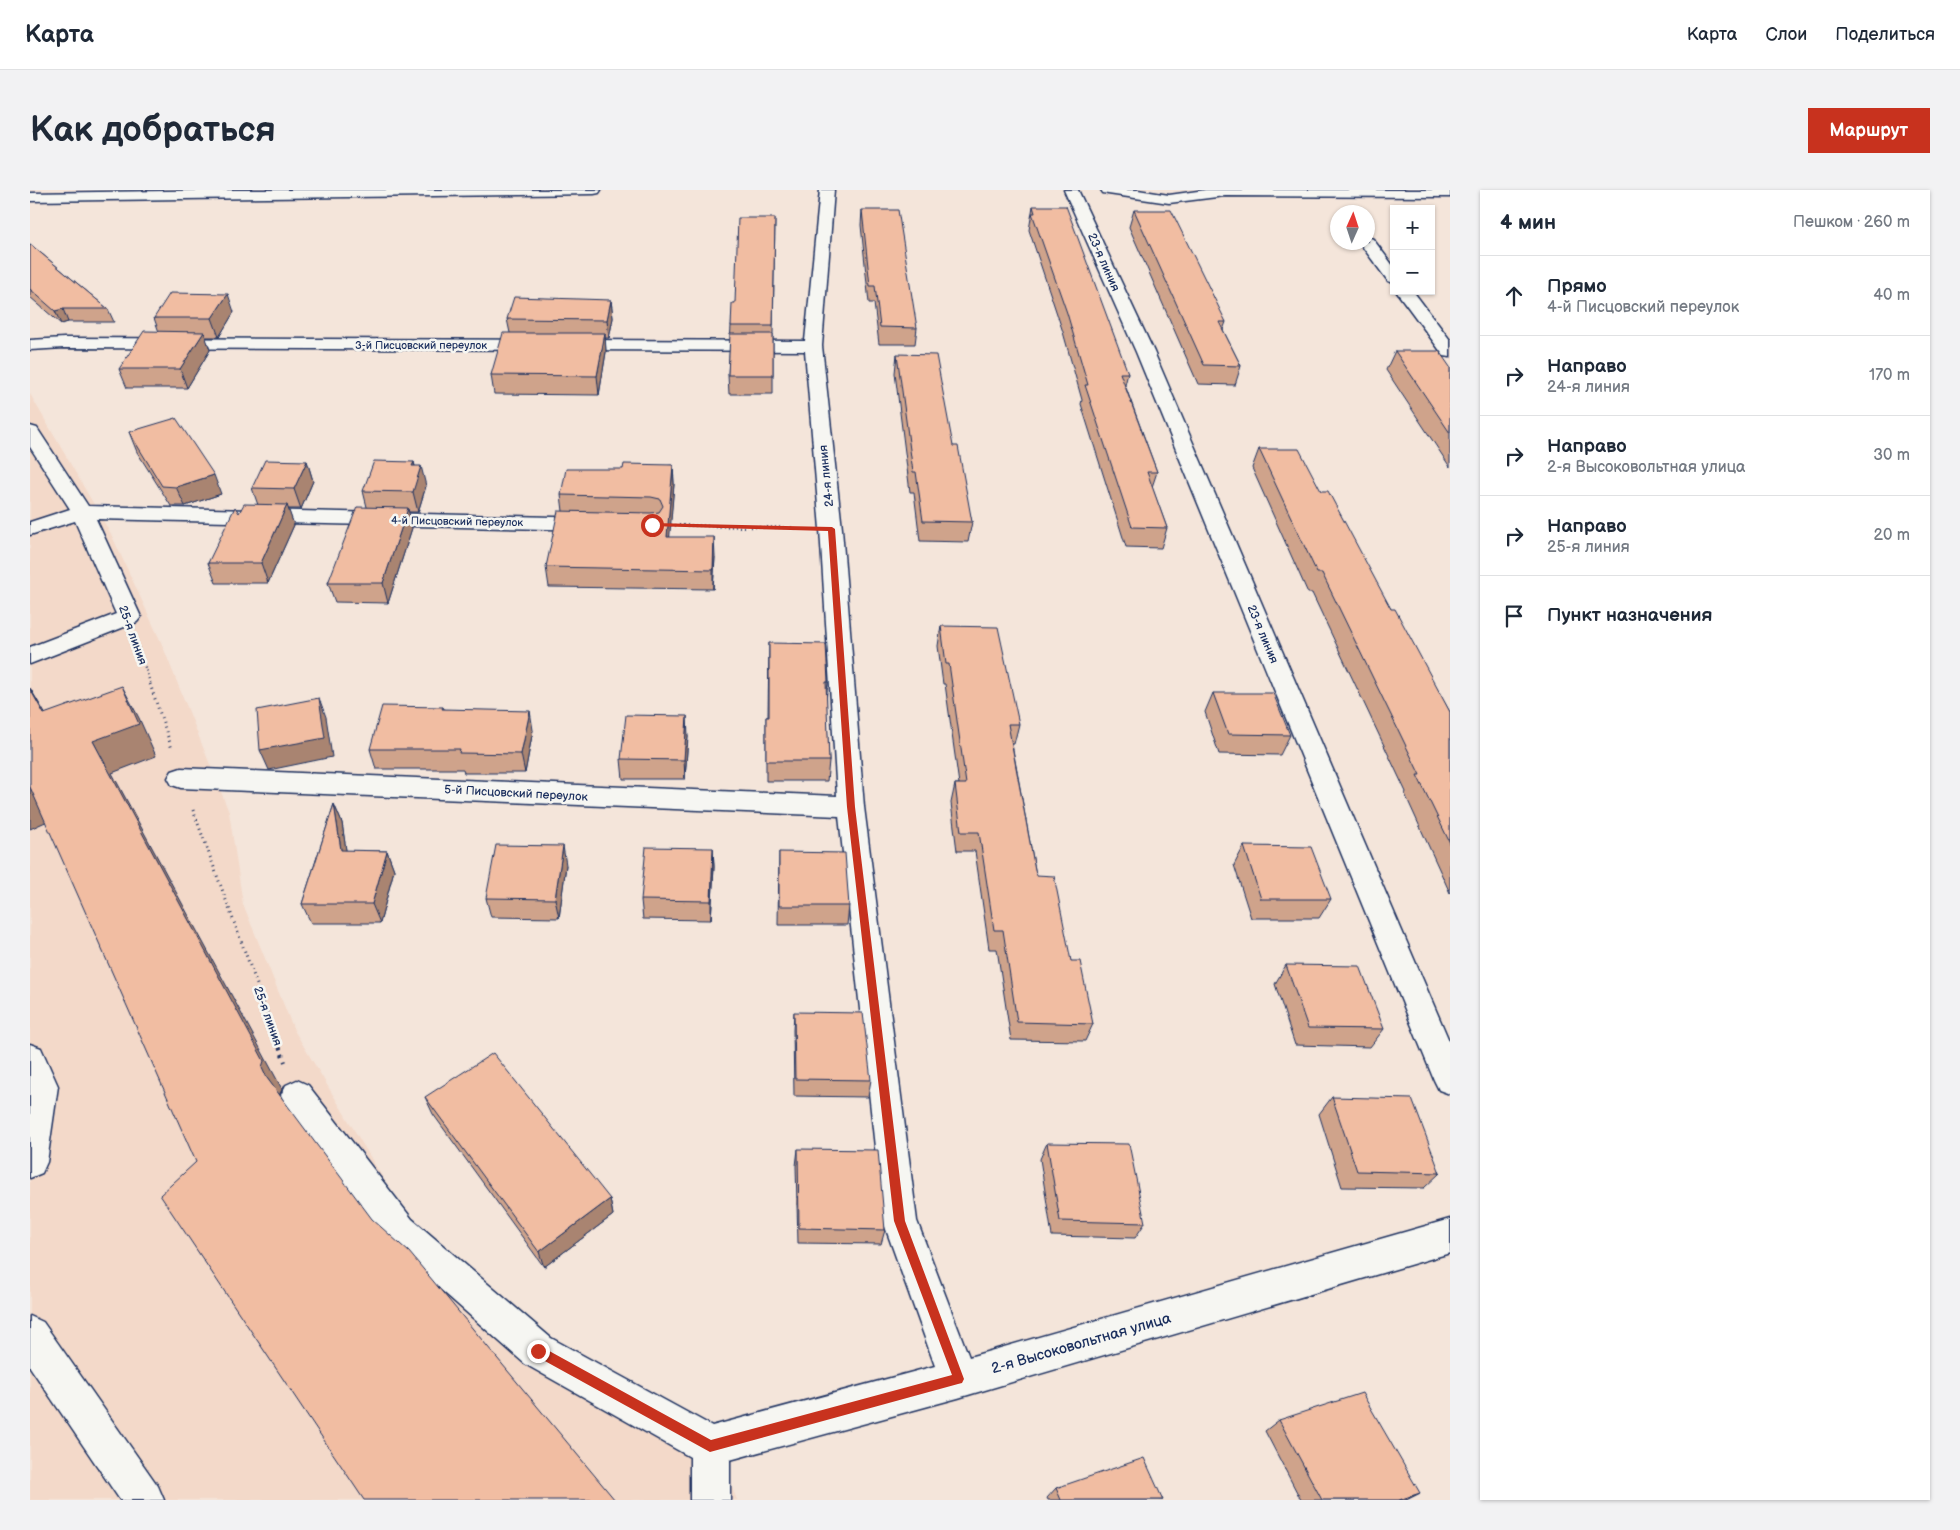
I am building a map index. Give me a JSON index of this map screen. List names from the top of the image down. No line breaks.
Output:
{"streets":{"street":["23-я линия","3-й Писцовский переулок","24-я линия","4-й Писцовский переулок","25-я линия","5-й Писцовский переулок","2-я Высоковольтная улица"]},"crossings":[["3-й Писцовский переулок","24-я линия"],["24-я линия","5-й Писцовский переулок"],["24-я линия","2-я Высоковольтная улица"],["4-й Писцовский переулок","25-я линия"],["25-я линия","5-й Писцовский переулок"]],"north":"top","page":{"header":"Карта","nav":["Карта","Слои","Поделиться"],"buttons":"Маршрут","title":"Как добраться","heading":["4 мин","Пешком · 260 m"],"map_buttons":["+","−"],"list":[["Прямо","4-й Писцовский переулок","40 m"],["Направо","24-я линия","170 m"],["Направо","2-я Высоковольтная улица","30 m"],["Направо","25-я линия","20 m"],"Пункт назначения"]}}
